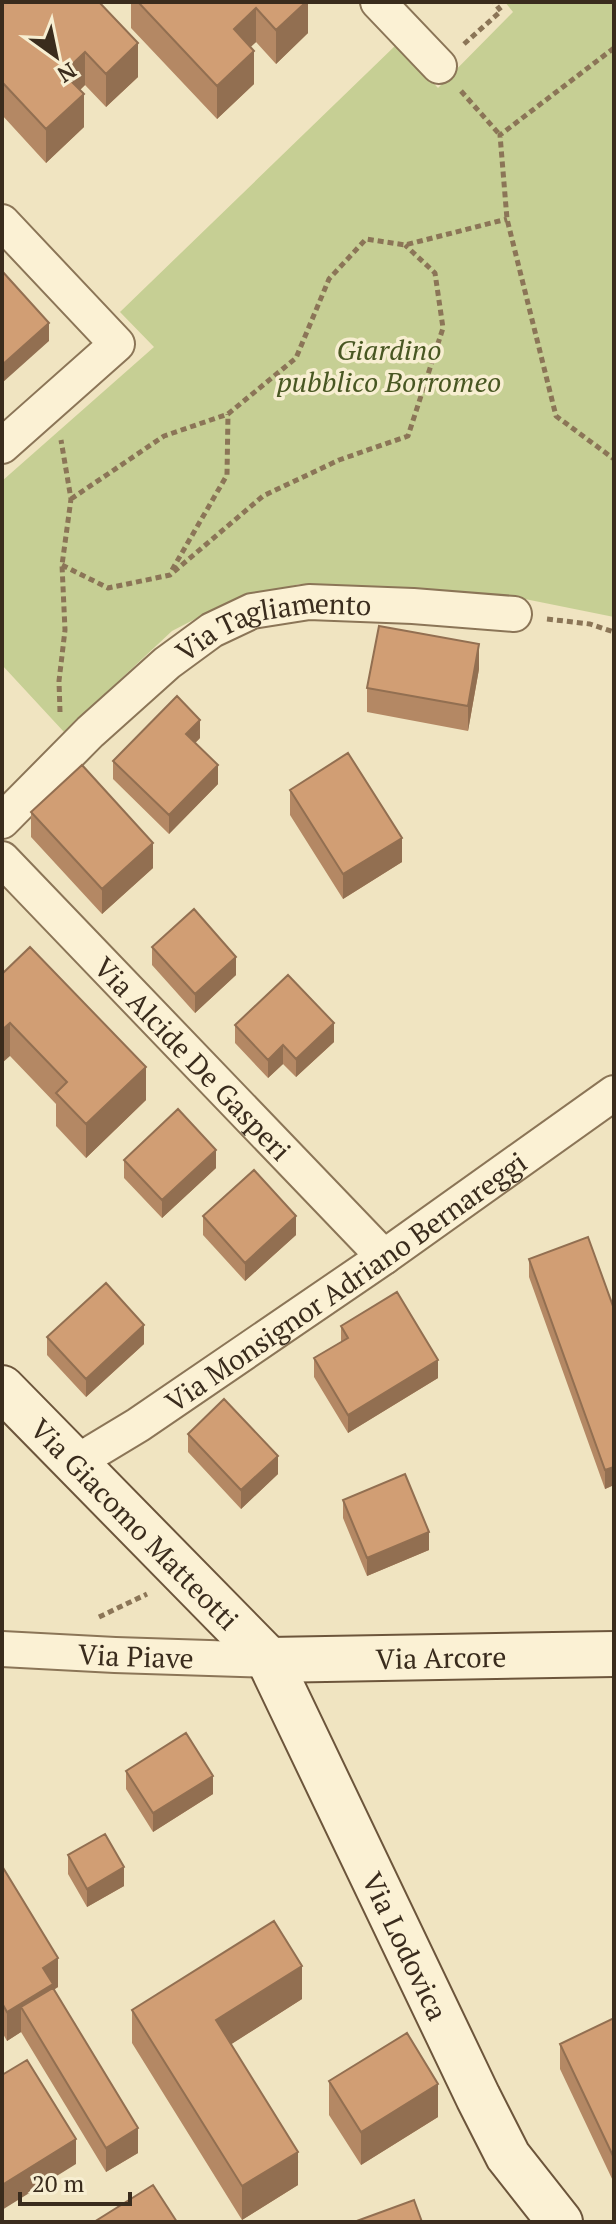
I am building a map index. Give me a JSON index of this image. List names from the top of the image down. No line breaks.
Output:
{"streets":{"street":["Via Tagliamento","Via Alcide De Gasperi","Via Monsignor Adriano Bernareggi","Via Giacomo Matteotti","Via Piave","Via Arcore","Via Lodovica"]},"crossings":[["Via Alcide De Gasperi","Via Monsignor Adriano Bernareggi"],["Via Monsignor Adriano Bernareggi","Via Giacomo Matteotti"],["Via Giacomo Matteotti","Via Piave"],["Via Giacomo Matteotti","Via Arcore"],["Via Giacomo Matteotti","Via Lodovica"],["Via Piave","Via Arcore"],["Via Piave","Via Lodovica"],["Via Arcore","Via Lodovica"]],"parks":["Giardino pubblico Borromeo"],"scale_bar":"20 m","north":"bottom right"}
